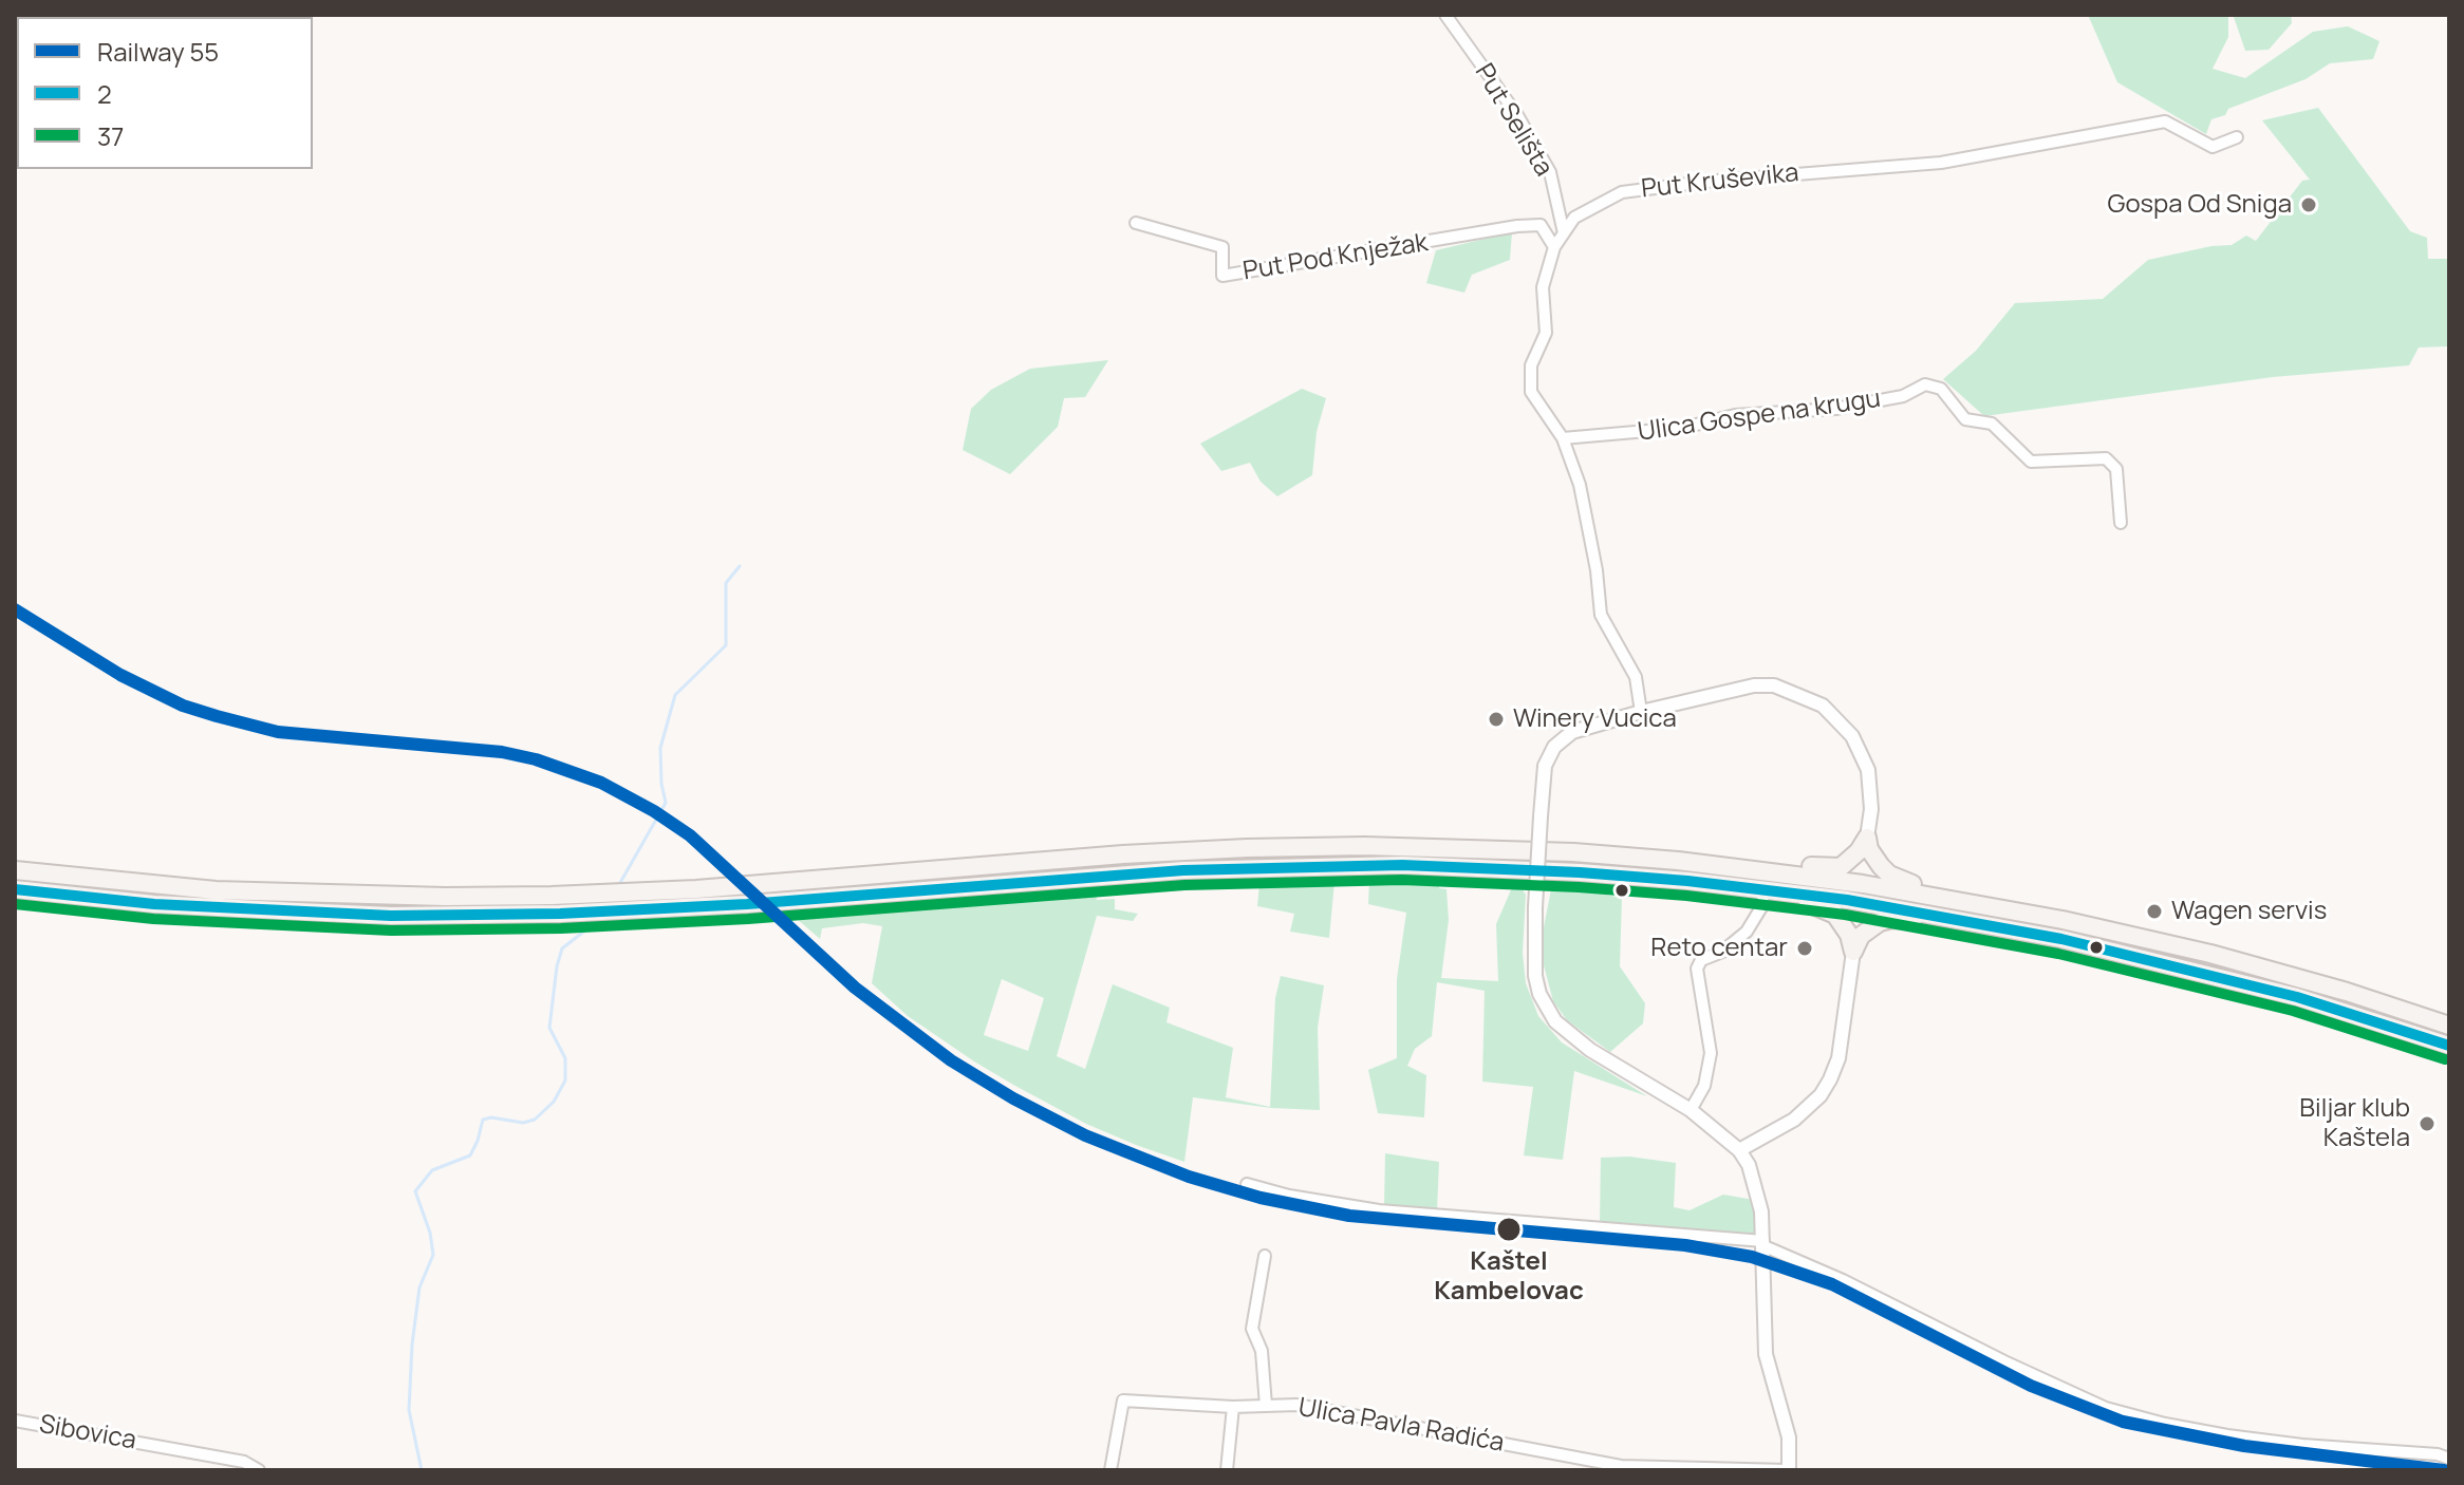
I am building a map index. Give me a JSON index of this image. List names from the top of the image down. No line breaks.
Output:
{"streets":{"street":["Put Selišta","Put Kruševika","Put Pod Knježak","Ulica Gospe na krugu","Ulica Pavla Radića","Sibovica"]},"crossings":[["Put Selišta","Put Kruševika"],["Put Kruševika","Put Pod Knježak"],["Put Kruševika","Ulica Gospe na krugu"]],"places":["Gospa Od Sniga","Winery Vucica","Wagen servis","Reto centar","Biljar klub Kaštela","Kaštel Kambelovac"],"lines":["rail line 55","transit line 2","transit line 37"],"legend":["Railway 55","2","37"]}
